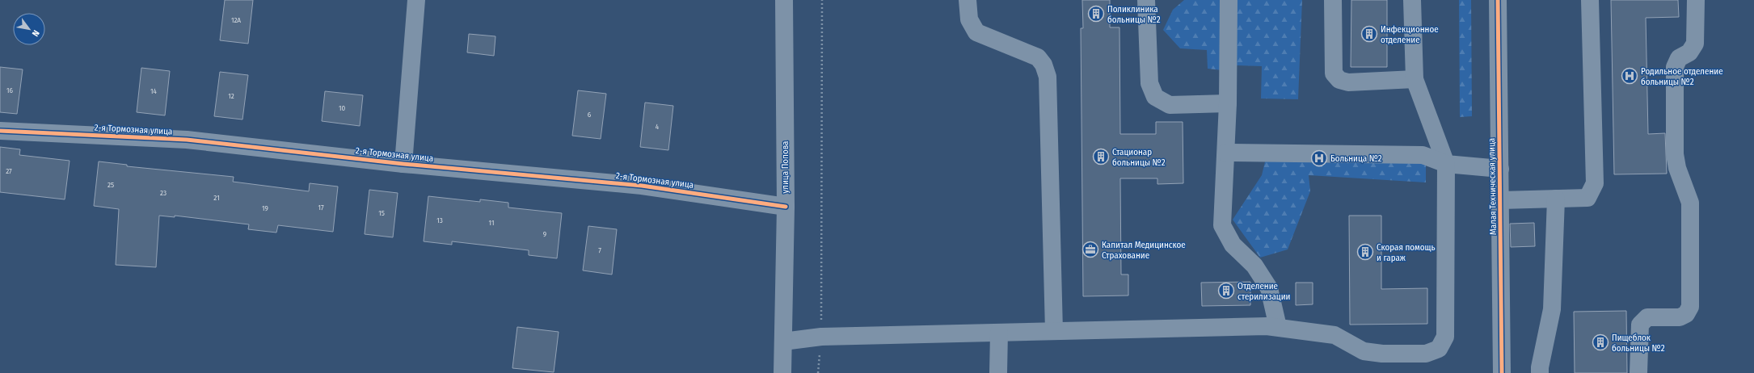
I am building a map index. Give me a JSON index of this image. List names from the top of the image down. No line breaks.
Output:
{"streets":{"street":["2-я Тормозная улица","улица Попова","Малая Техническая улица"]},"crossings":[["2-я Тормозная улица","улица Попова"]],"places":{"building":["Поликлиника больницы №2","Инфекционное отделение","Стационар больницы №2","Скорая помощь и гараж","Отделение стерилизации","Пищеблок больницы №2"],"hospital":["Родильное отделение больницы №2","Больница №2"],"office":["Капитал Медицинское Страхование"]},"house_numbers":["12А","16","14","12","10","6","4","27","25","23","21","17","19","15","13","11","9","7"],"north":"bottom right"}
